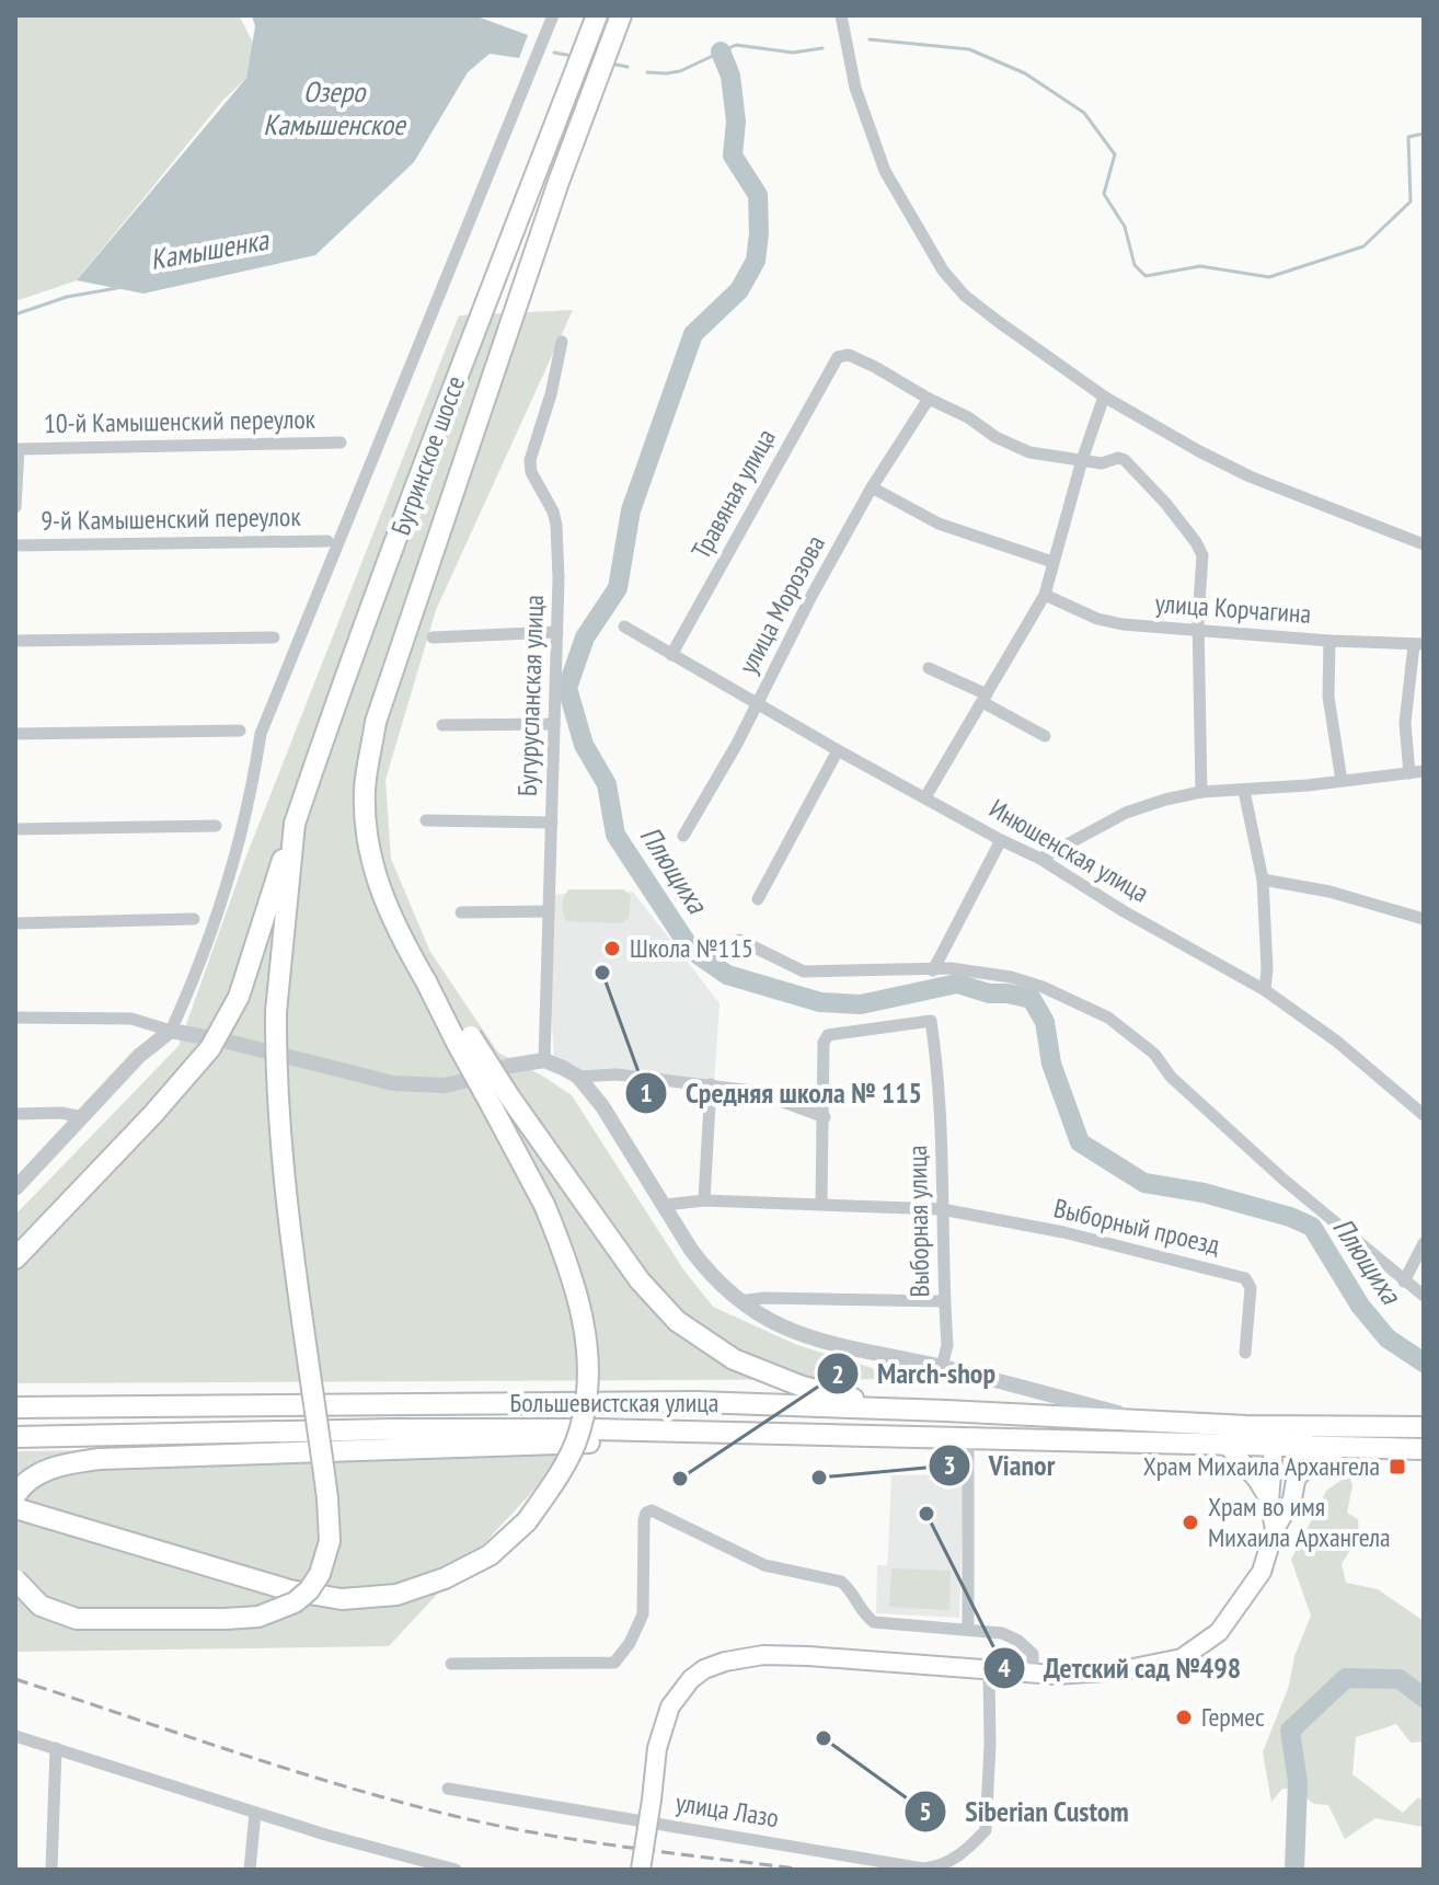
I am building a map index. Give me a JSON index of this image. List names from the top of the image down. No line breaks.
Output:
{"streets":{"main road":["Бугринское шоссе","Большевистская улица"],"street":["10-й Камышенский переулок","Травяная улица","9-й Камышенский переулок","улица Морозова","улица Корчагина","Бугурусланская улица","Инюшенская улица","Выборная улица","Выборный проезд","улица Лазо"]},"crossings":[["Травяная улица","улица Морозова"],["Травяная улица","Инюшенская улица"],["улица Морозова","Инюшенская улица"],["Выборная улица","Выборный проезд"]],"water":["Озеро Камышенское","Камышенка","Плющиха"],"places":{"other":["Школа №115","Средняя школа № 115","Vianor","March-shop","Детский сад №498","Храм во имя Михаила Архангела","Гермес","Siberian Custom"],"transit":["Храм Михаила Архангела"]}}
